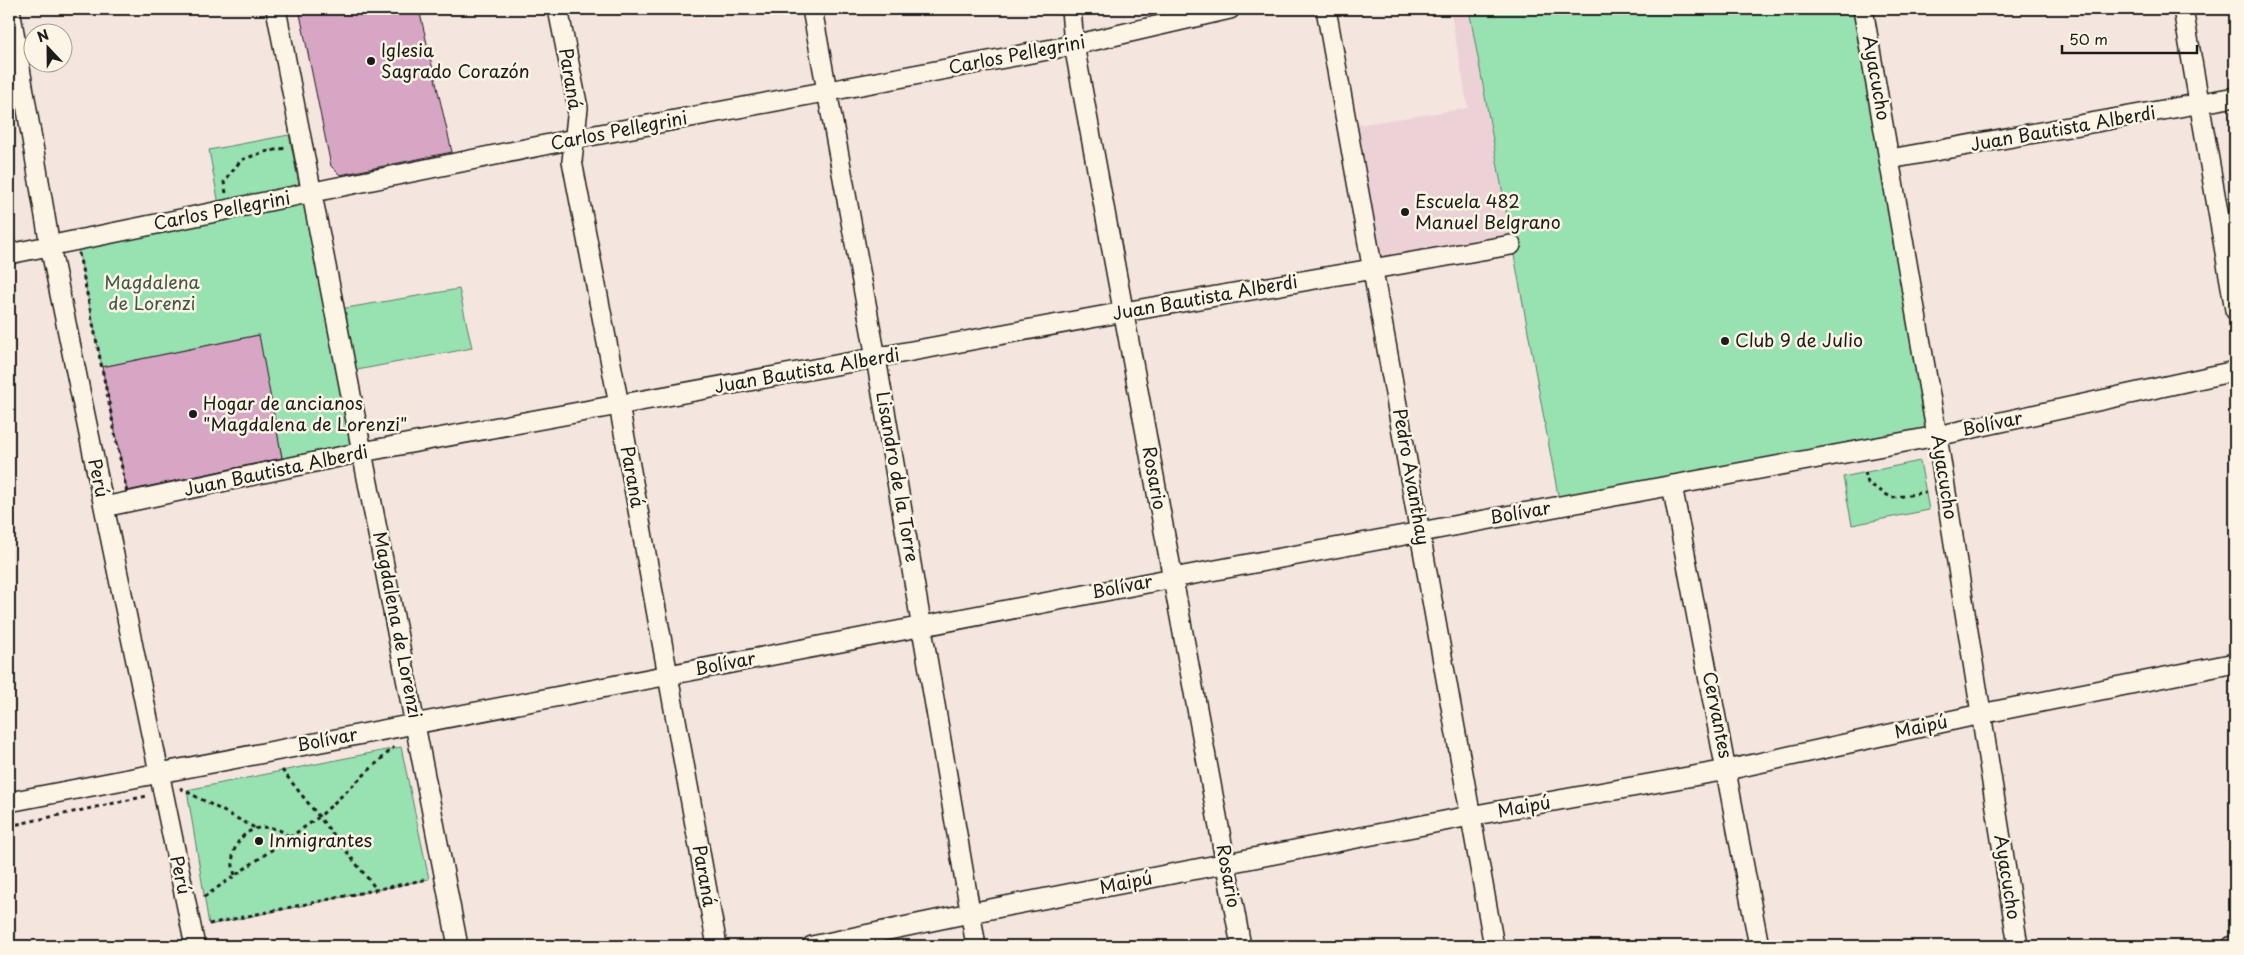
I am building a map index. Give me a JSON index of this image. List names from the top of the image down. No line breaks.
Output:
{"streets":{"street":["Carlos Pellegrini","Ayacucho","Paraná","Juan Bautista Alberdi","Bolívar","Lisandro de la Torre","Pedro Avanthay","Perú","Rosario","Magdalena de Lorenzi","Cervantes","Maipú"]},"crossings":[["Carlos Pellegrini","Paraná"],["Carlos Pellegrini","Lisandro de la Torre"],["Carlos Pellegrini","Perú"],["Carlos Pellegrini","Rosario"],["Carlos Pellegrini","Magdalena de Lorenzi"],["Ayacucho","Juan Bautista Alberdi"],["Ayacucho","Bolívar"],["Ayacucho","Maipú"],["Paraná","Juan Bautista Alberdi"],["Paraná","Bolívar"],["Juan Bautista Alberdi","Lisandro de la Torre"],["Juan Bautista Alberdi","Pedro Avanthay"],["Juan Bautista Alberdi","Perú"],["Juan Bautista Alberdi","Rosario"],["Juan Bautista Alberdi","Magdalena de Lorenzi"],["Bolívar","Lisandro de la Torre"],["Bolívar","Pedro Avanthay"],["Bolívar","Perú"],["Bolívar","Rosario"],["Bolívar","Magdalena de Lorenzi"],["Bolívar","Cervantes"],["Lisandro de la Torre","Maipú"],["Pedro Avanthay","Maipú"],["Rosario","Maipú"],["Cervantes","Maipú"]],"parks":["Magdalena de Lorenzi"],"places":["Iglesia Sagrado Corazón","Escuela 482 Manuel Belgrano","Club 9 de Julio","Hogar de ancianos \"Magdalena de Lorenzi\"","Inmigrantes"],"scale_bar":"50 m","north":"top"}
